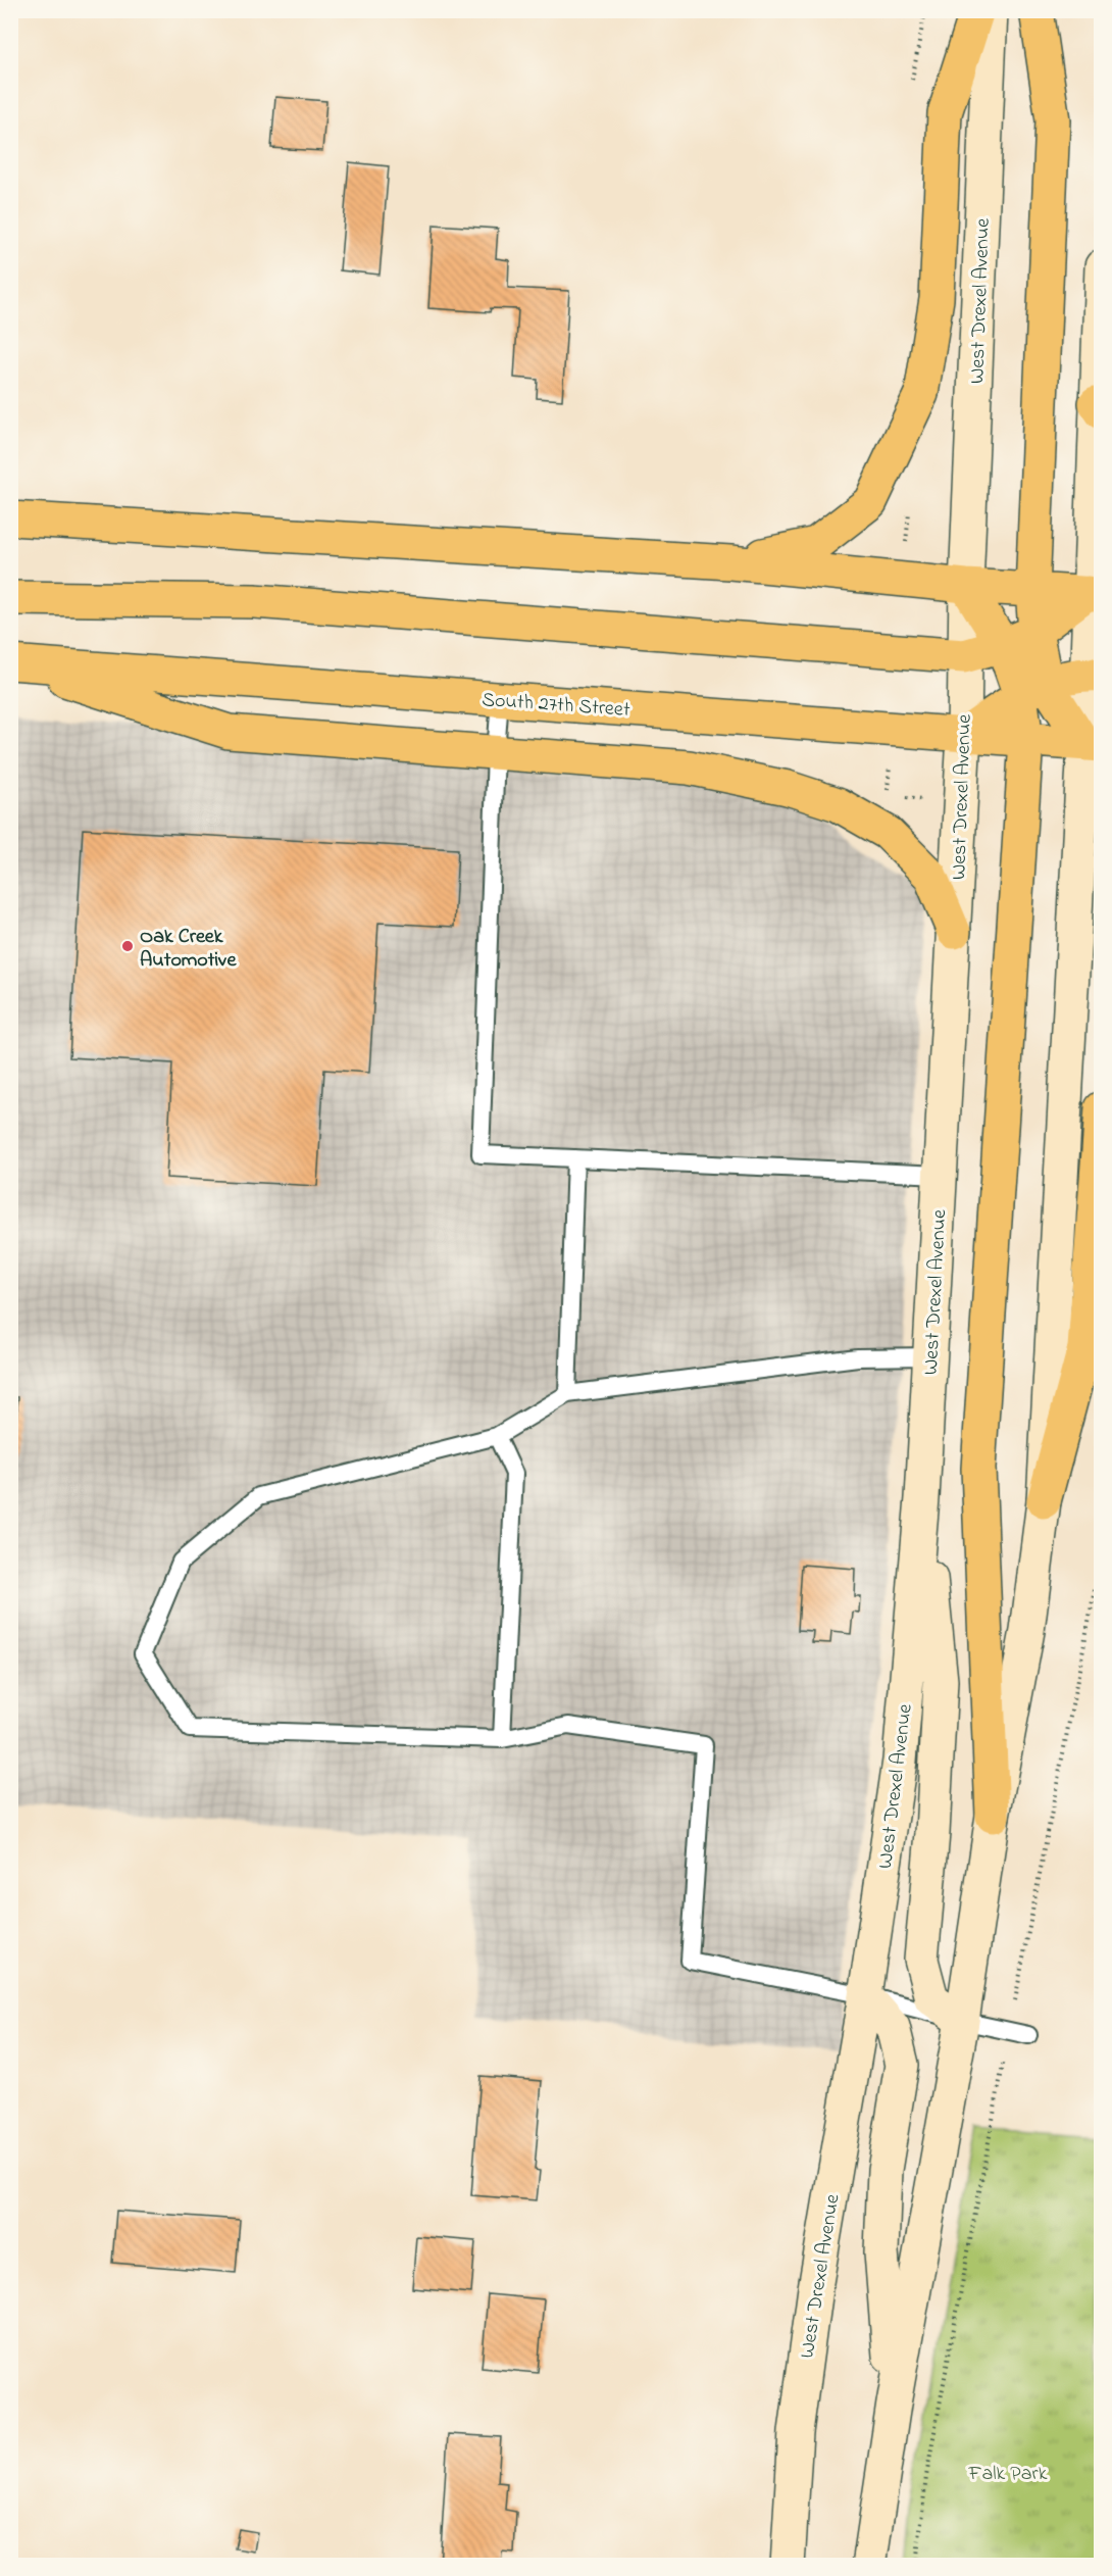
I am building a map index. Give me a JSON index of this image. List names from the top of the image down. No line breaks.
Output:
{"streets":{"main road":["South 27th Street"],"street":["West Drexel Avenue"]},"crossings":[["West Drexel Avenue","South 27th Street"]],"parks":["Falk Park"],"places":["Oak Creek Automotive"]}
